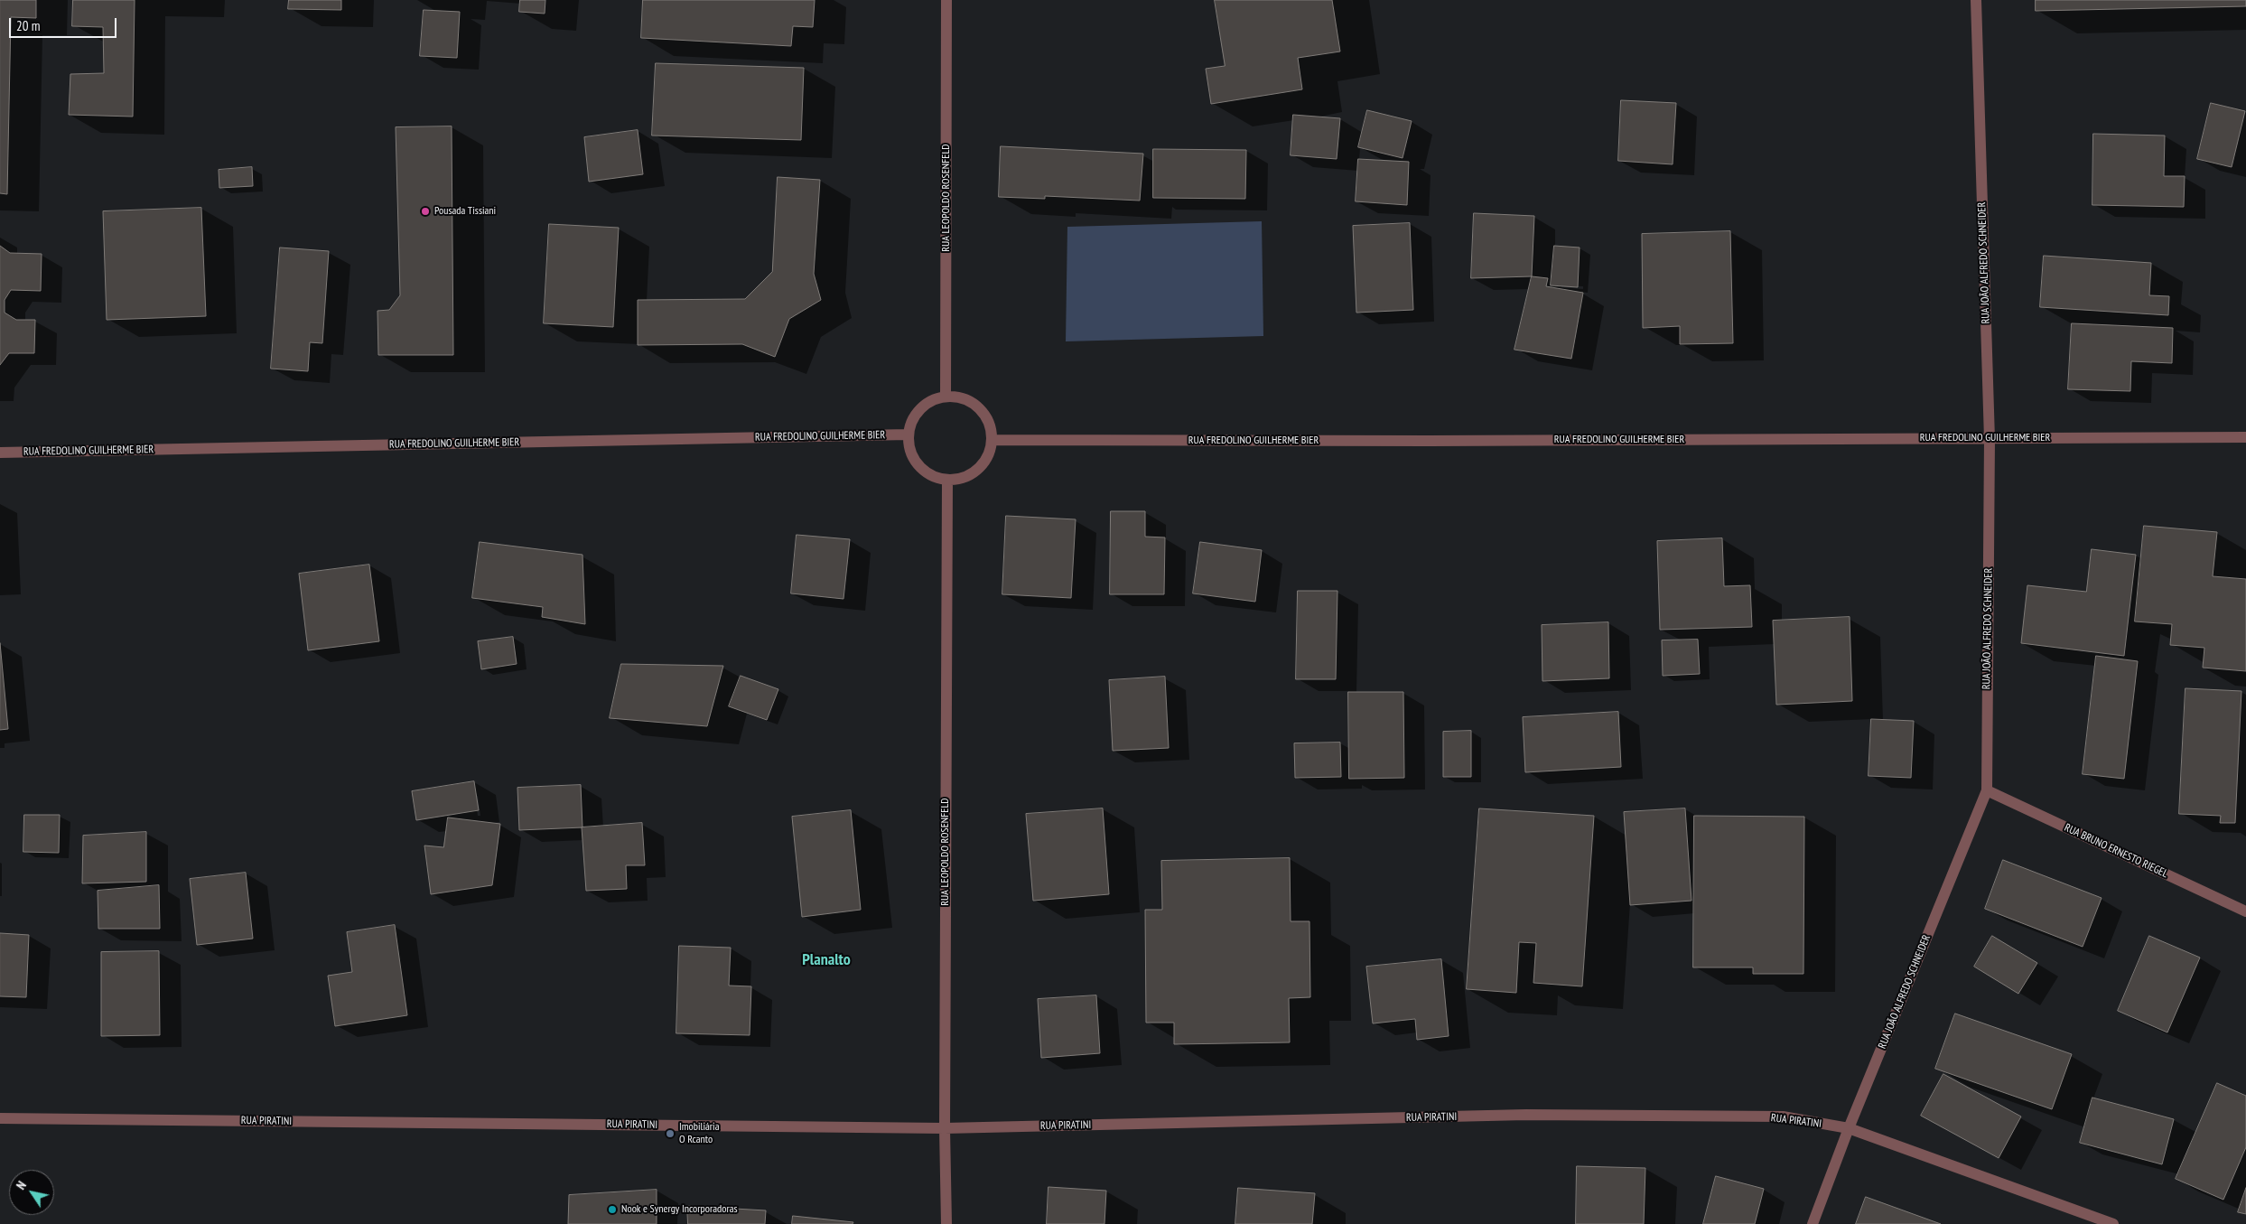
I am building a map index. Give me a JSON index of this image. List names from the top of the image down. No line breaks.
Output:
{"streets":{"street":["RUA LEOPOLDO ROSENFELD","RUA JOÃO ALFREDO SCHNEIDER","RUA FREDOLINO GUILHERME BIER","RUA BRUNO ERNESTO RIEGEL","RUA PIRATINI"]},"crossings":[["RUA LEOPOLDO ROSENFELD","RUA FREDOLINO GUILHERME BIER"],["RUA LEOPOLDO ROSENFELD","RUA PIRATINI"],["RUA JOÃO ALFREDO SCHNEIDER","RUA FREDOLINO GUILHERME BIER"],["RUA JOÃO ALFREDO SCHNEIDER","RUA BRUNO ERNESTO RIEGEL"],["RUA JOÃO ALFREDO SCHNEIDER","RUA PIRATINI"]],"districts":["Planalto"],"places":["Pousada Tissiani","Imobiliária O Rcanto","Nook e Synergy Incorporadoras"],"scale_bar":"20 m","north":"top left"}
